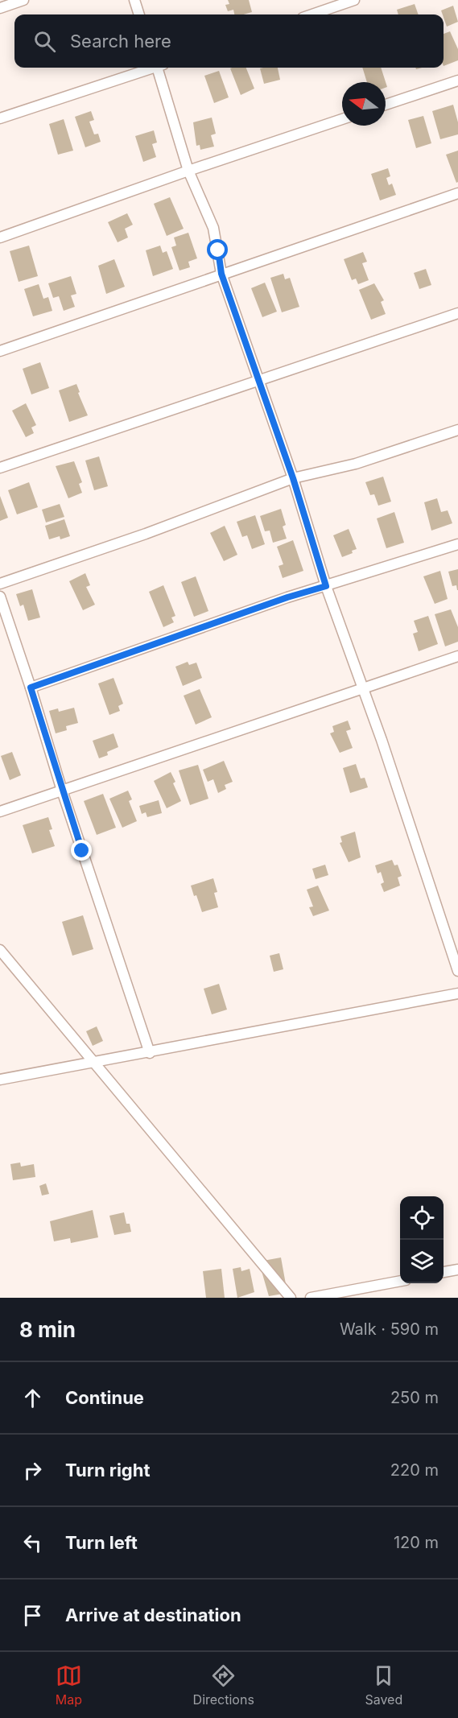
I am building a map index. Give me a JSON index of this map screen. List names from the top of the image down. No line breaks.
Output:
{"north":"left","page":{"search":"Search here","heading":["8 min","Walk · 590 m"],"list":[["Continue","250 m"],["Turn right","220 m"],["Turn left","120 m"],"Arrive at destination"],"nav":["Map","Directions","Saved"]}}
